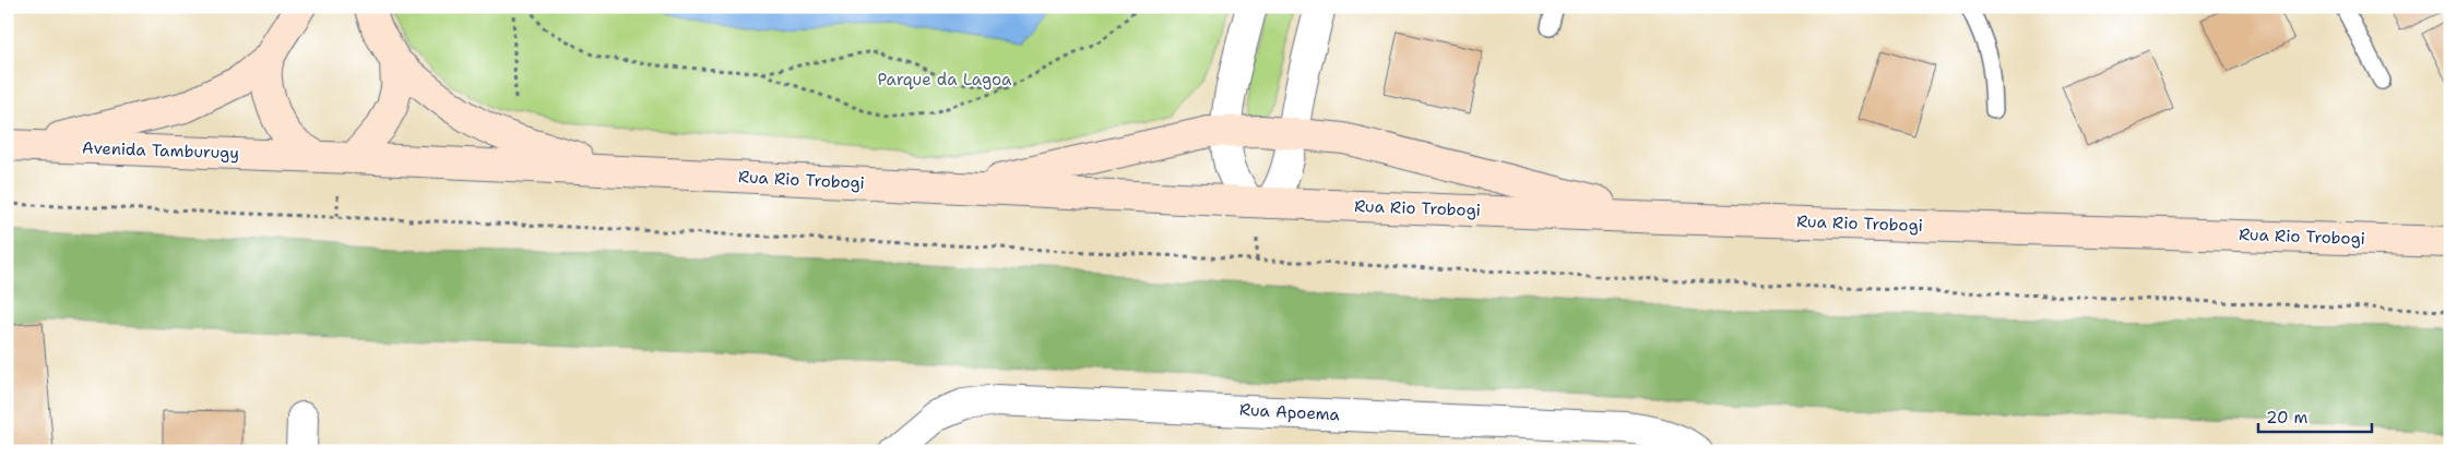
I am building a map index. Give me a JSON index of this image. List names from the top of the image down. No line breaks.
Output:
{"streets":{"main road":["Avenida Tamburugy","Rua Rio Trobogi"],"street":["Rua Apoema"]},"crossings":[["Avenida Tamburugy","Rua Rio Trobogi"]],"parks":["Parque da Lagoa"],"scale_bar":"20 m"}
